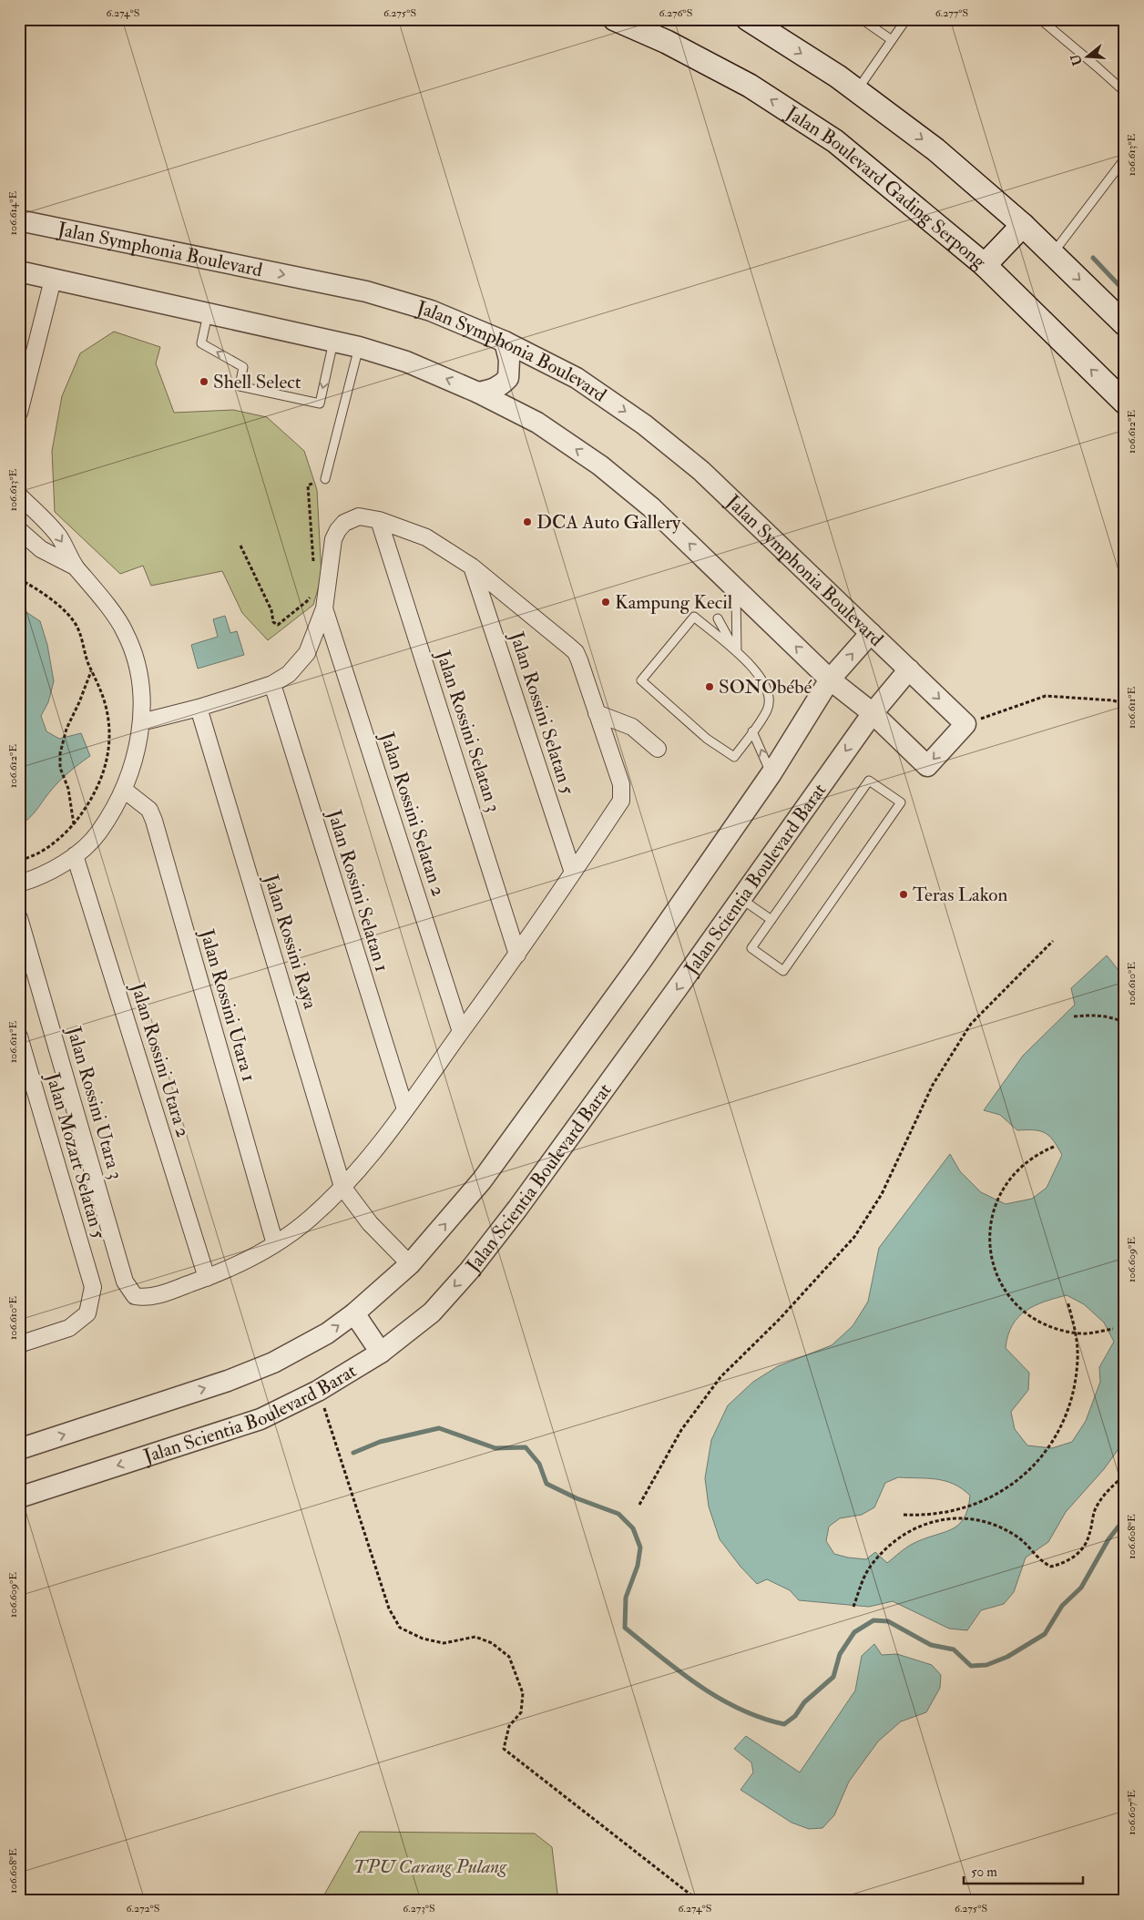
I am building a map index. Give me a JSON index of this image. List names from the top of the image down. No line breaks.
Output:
{"streets":{"main road":["Jalan Boulevard Gading Serpong"],"street":["Jalan Symphonia Boulevard","Jalan Rossini Selatan 5","Jalan Rossini Selatan 3","Jalan Rossini Selatan 2","Jalan Scientia Boulevard Barat","Jalan Rossini Selatan 1","Jalan Rossini Raya","Jalan Rossini Utara 1","Jalan Rossini Utara 2","Jalan Rossini Utara 3","Jalan Mozart Selatan 5"]},"crossings":[["Jalan Symphonia Boulevard","Jalan Scientia Boulevard Barat"],["Jalan Rossini Utara 2","Jalan Rossini Utara 3"]],"parks":["TPU Carang Pulang"],"places":["Shell Select","DCA Auto Gallery","Kampung Kecil","SONObébé","Teras Lakon"],"scale_bar":"50 m","north":"left","coordinates":["6.274°S","6.275°S","6.276°S","6.277°S","106.613°E","106.614°E","106.612°E","106.611°E","106.610°E","106.609°E","106.608°E","106.607°E","6.272°S","6.273°S"]}
